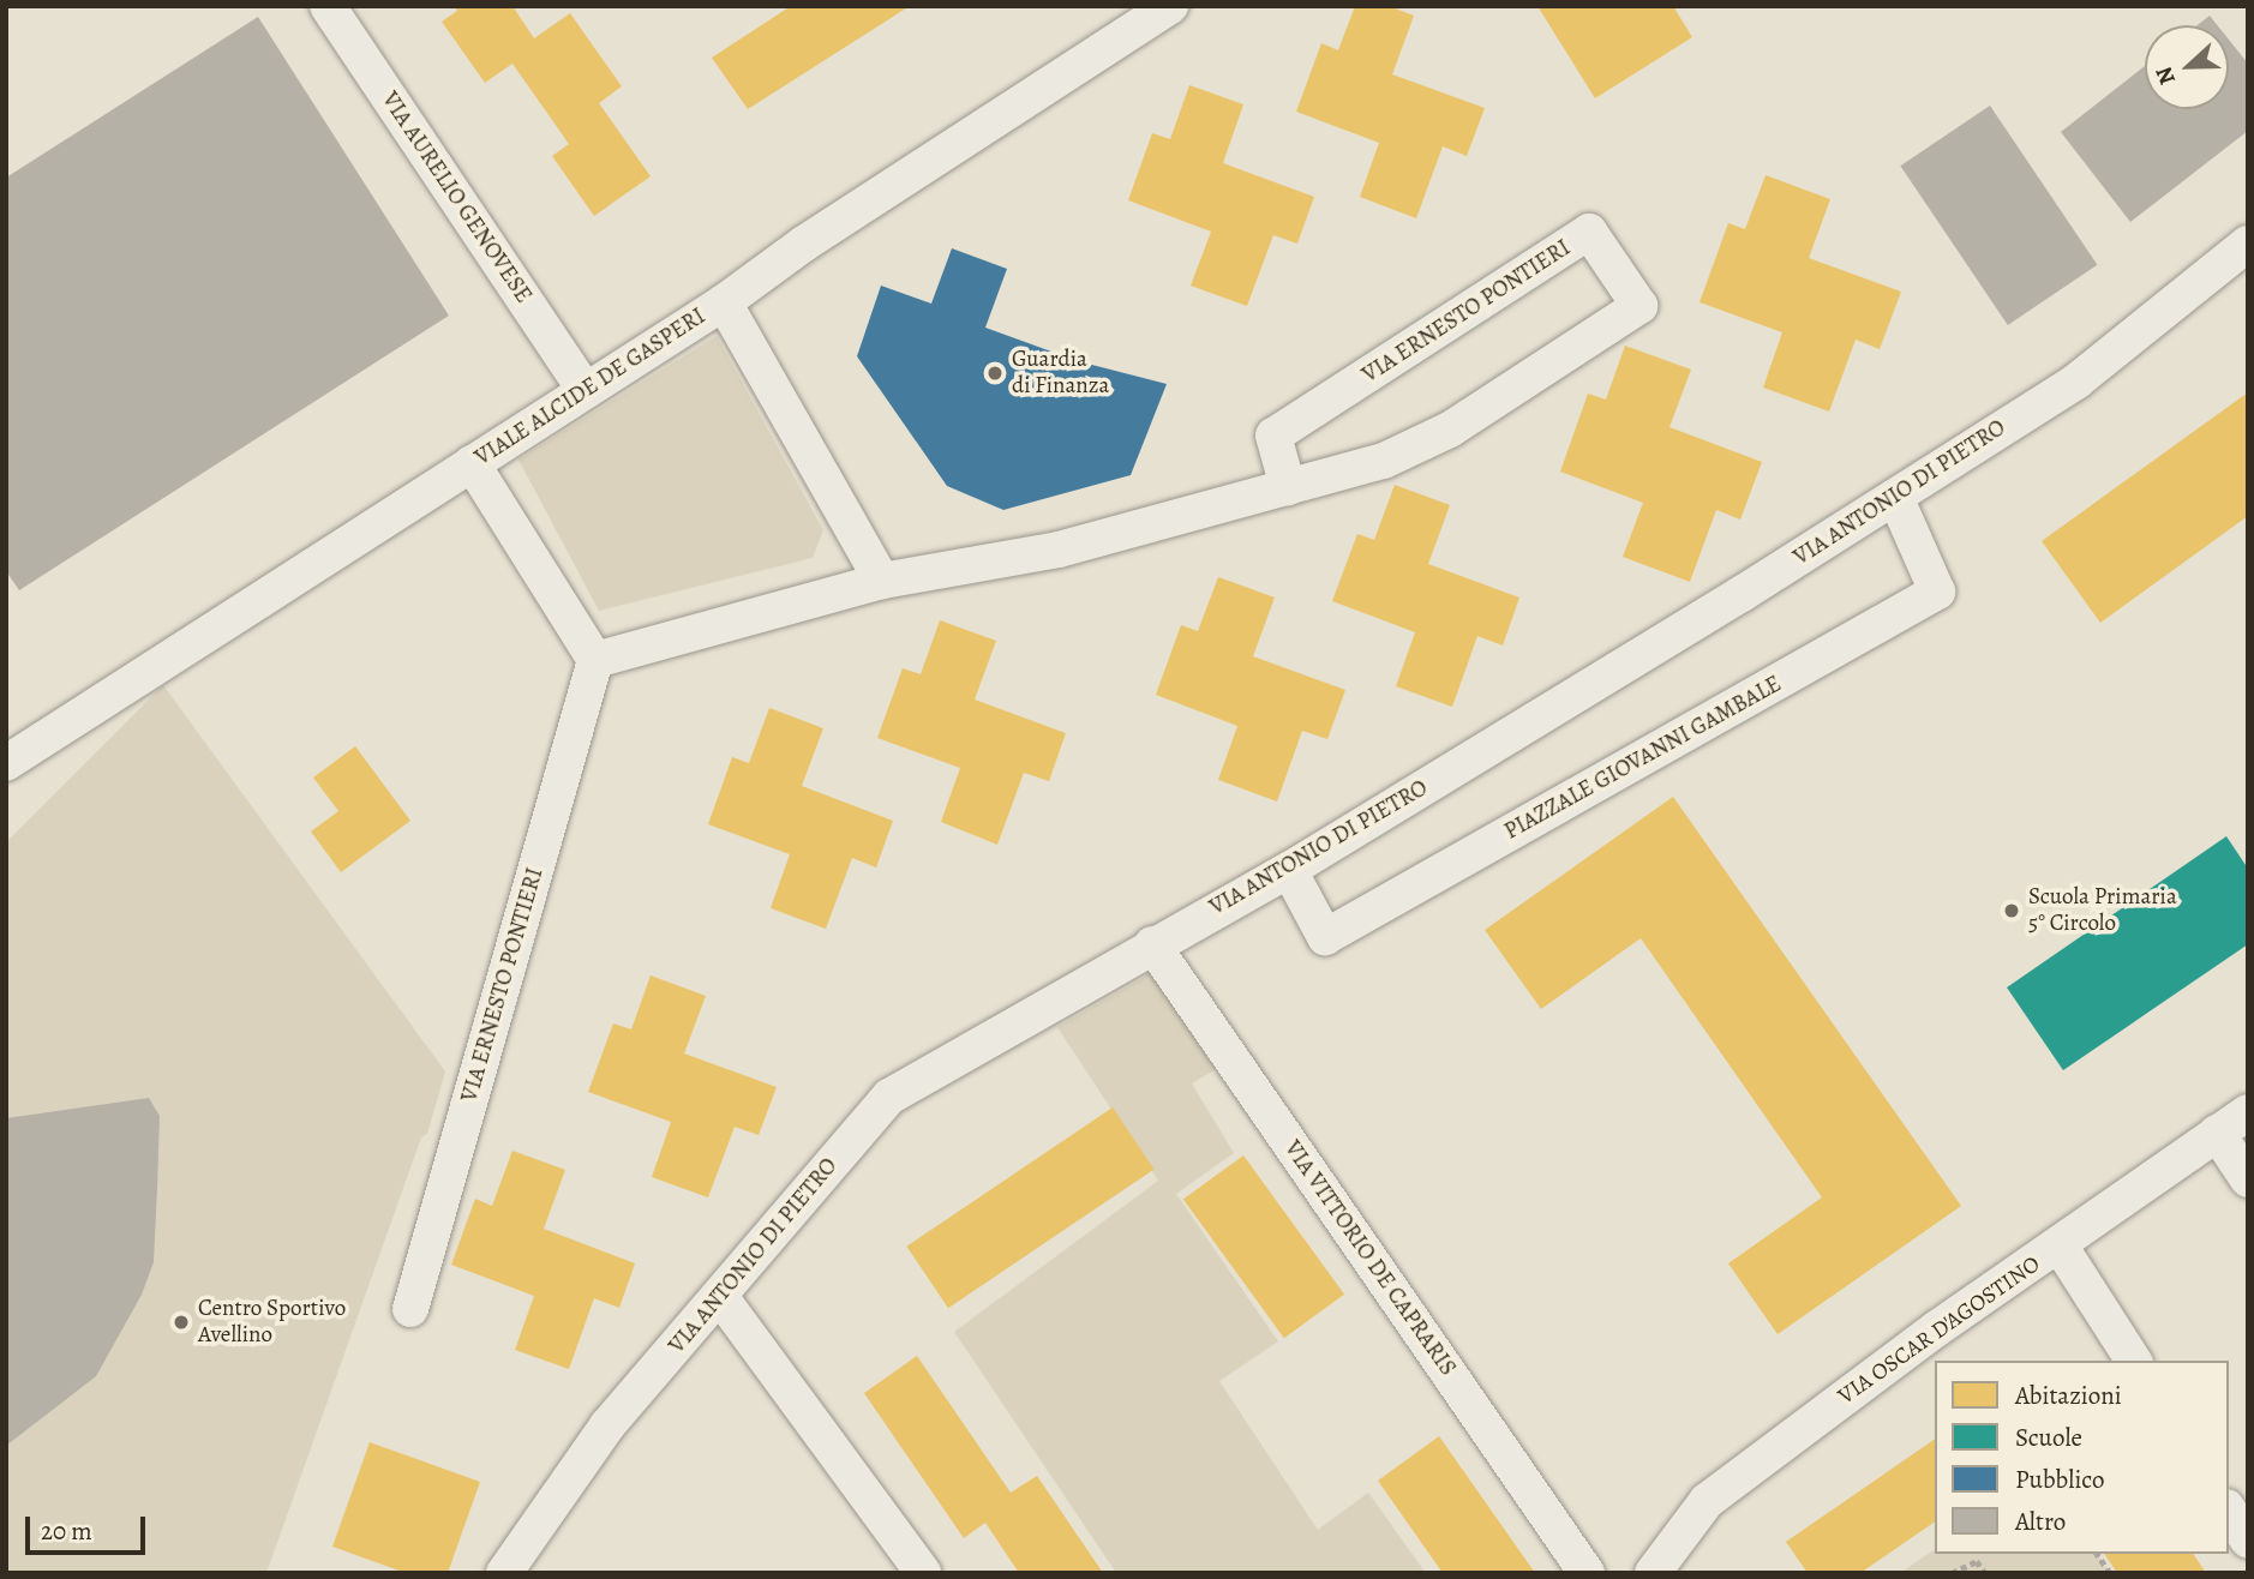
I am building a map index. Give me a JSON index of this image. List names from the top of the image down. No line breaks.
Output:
{"streets":{"street":["VIA AURELIO GENOVESE","VIA ERNESTO PONTIERI","VIALE ALCIDE DE GASPERI","VIA ANTONIO DI PIETRO","PIAZZALE GIOVANNI GAMBALE","VIA VITTORIO DE CAPRARIS","VIA OSCAR D'AGOSTINO"]},"crossings":[["VIA AURELIO GENOVESE","VIALE ALCIDE DE GASPERI"],["VIA ANTONIO DI PIETRO","PIAZZALE GIOVANNI GAMBALE"],["VIA ANTONIO DI PIETRO","VIA VITTORIO DE CAPRARIS"]],"places":["Guardia di Finanza","Scuola Primaria 5° Circolo","Centro Sportivo Avellino"],"legend":["Abitazioni","Scuole","Pubblico","Altro"],"scale_bar":"20 m","north":"left"}
